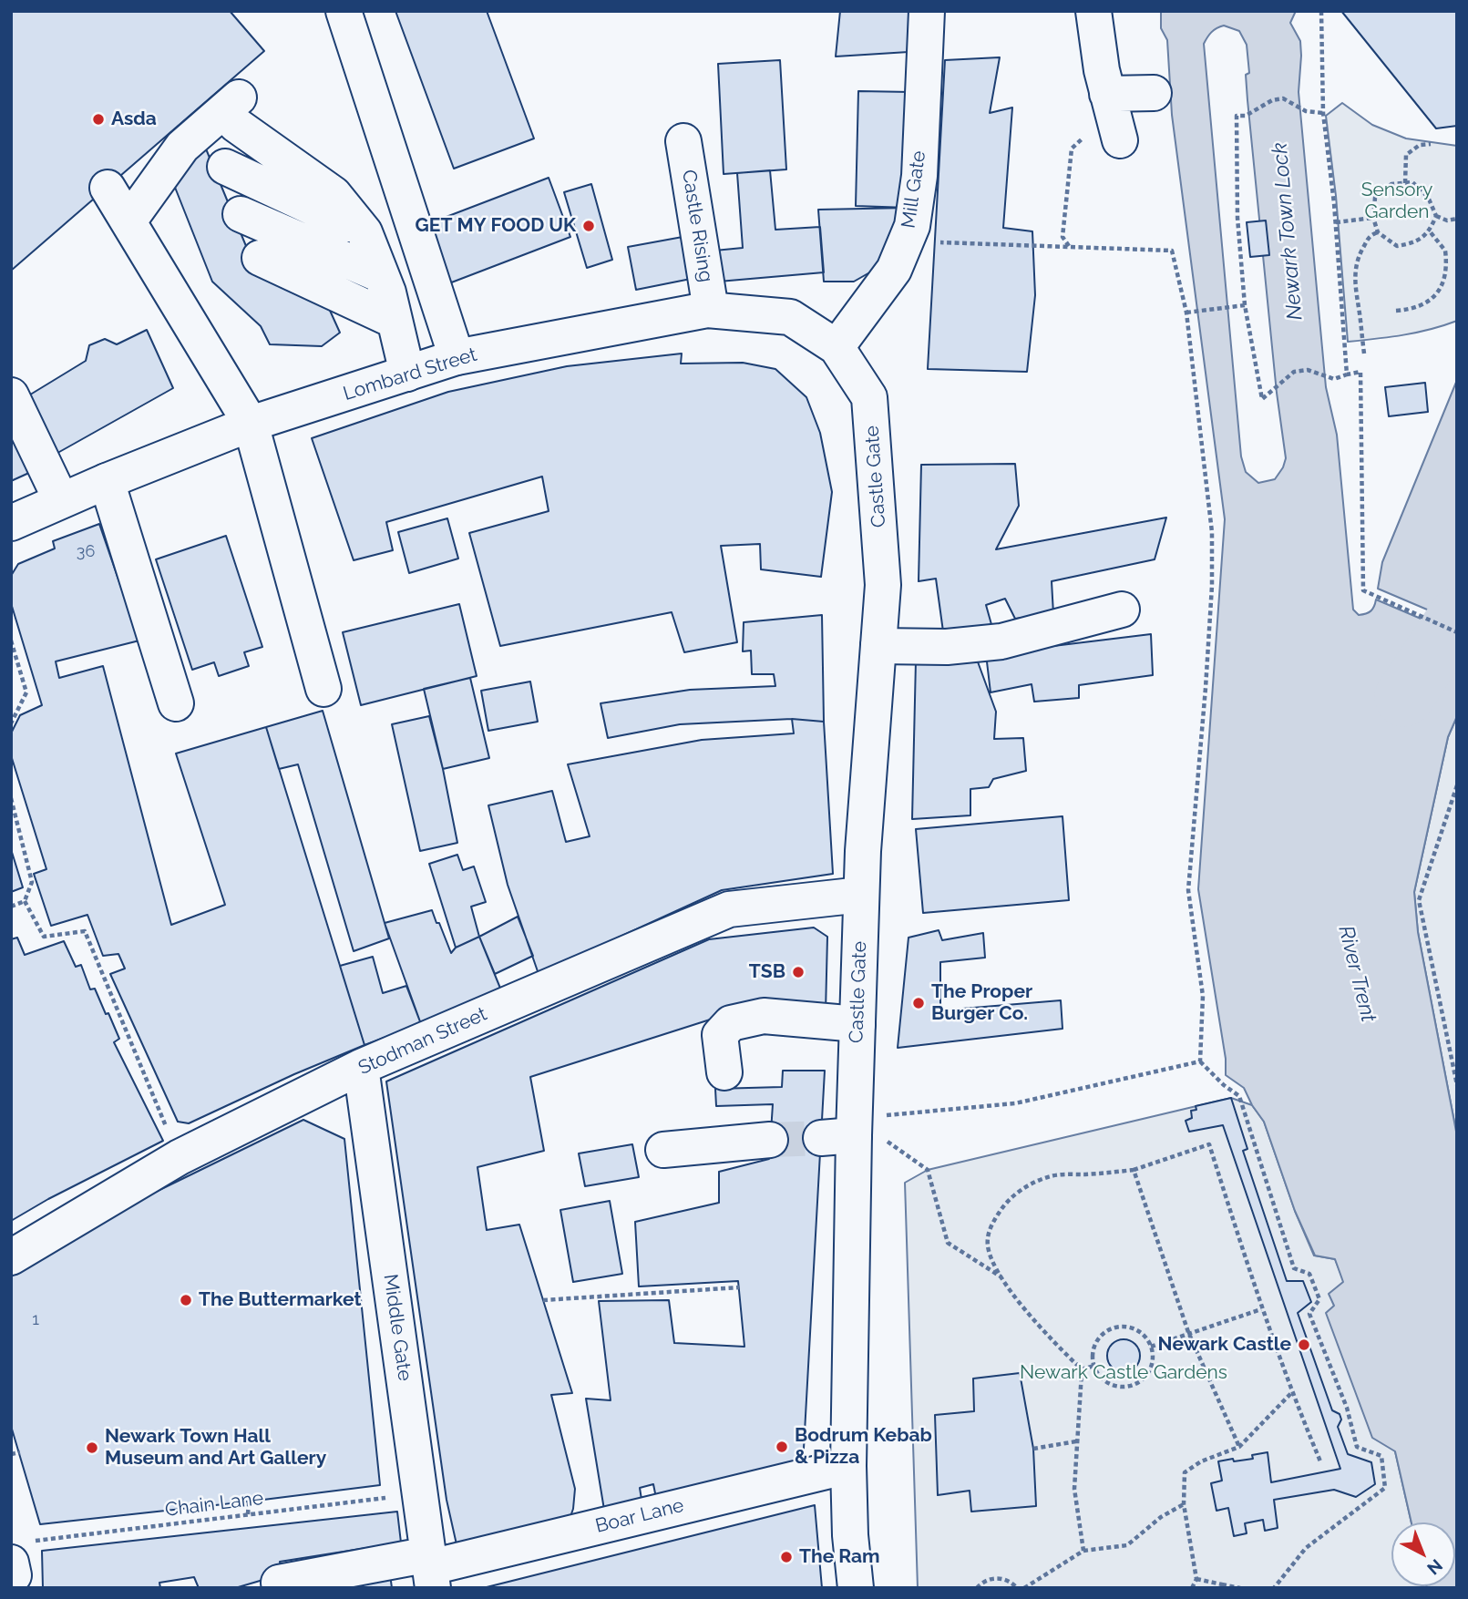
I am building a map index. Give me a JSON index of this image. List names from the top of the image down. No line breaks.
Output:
{"streets":{"main road":["Mill Gate","Castle Rising","Lombard Street","Castle Gate","Stodman Street","Middle Gate","Boar Lane"],"path":["Chain Lane"]},"crossings":[["Mill Gate","Lombard Street"],["Castle Rising","Lombard Street"],["Lombard Street","Castle Gate"],["Castle Gate","Stodman Street"],["Castle Gate","Boar Lane"],["Stodman Street","Middle Gate"],["Middle Gate","Chain Lane"],["Middle Gate","Boar Lane"]],"water":["Newark Town Lock","River Trent"],"parks":["Sensory Garden","Newark Castle Gardens"],"places":["Asda","GET MY FOOD UK","TSB","The Proper Burger Co.","The Buttermarket","Newark Castle","Bodrum Kebab & Pizza","Newark Town Hall Museum and Art Gallery","The Ram"],"house_numbers":["36","1"],"north":"bottom right"}
